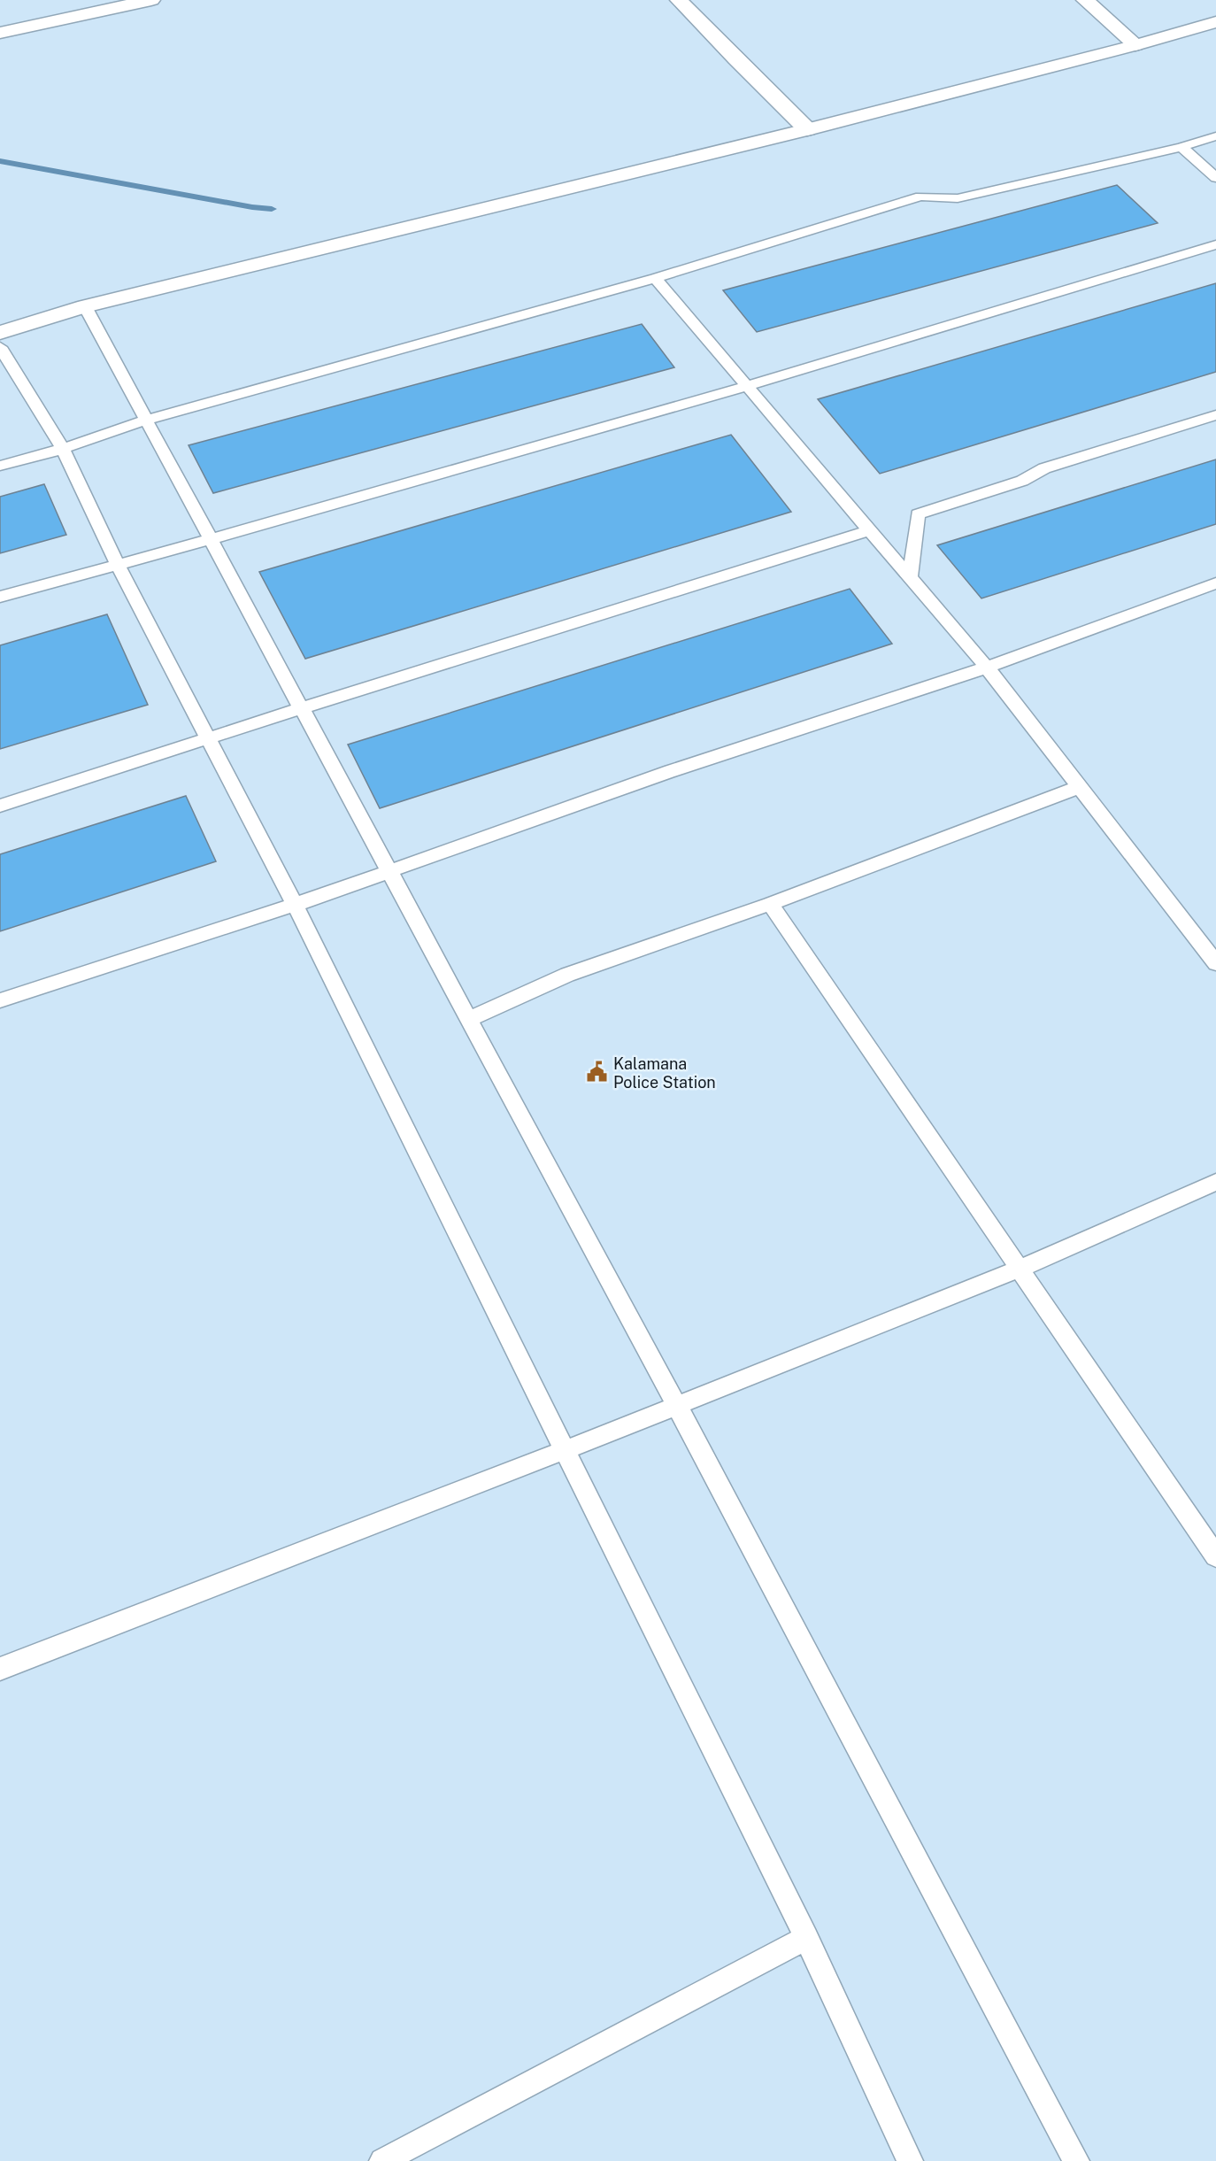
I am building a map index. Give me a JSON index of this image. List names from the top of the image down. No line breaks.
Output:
{"places":{"public building":["Kalamana Police Station"]}}
